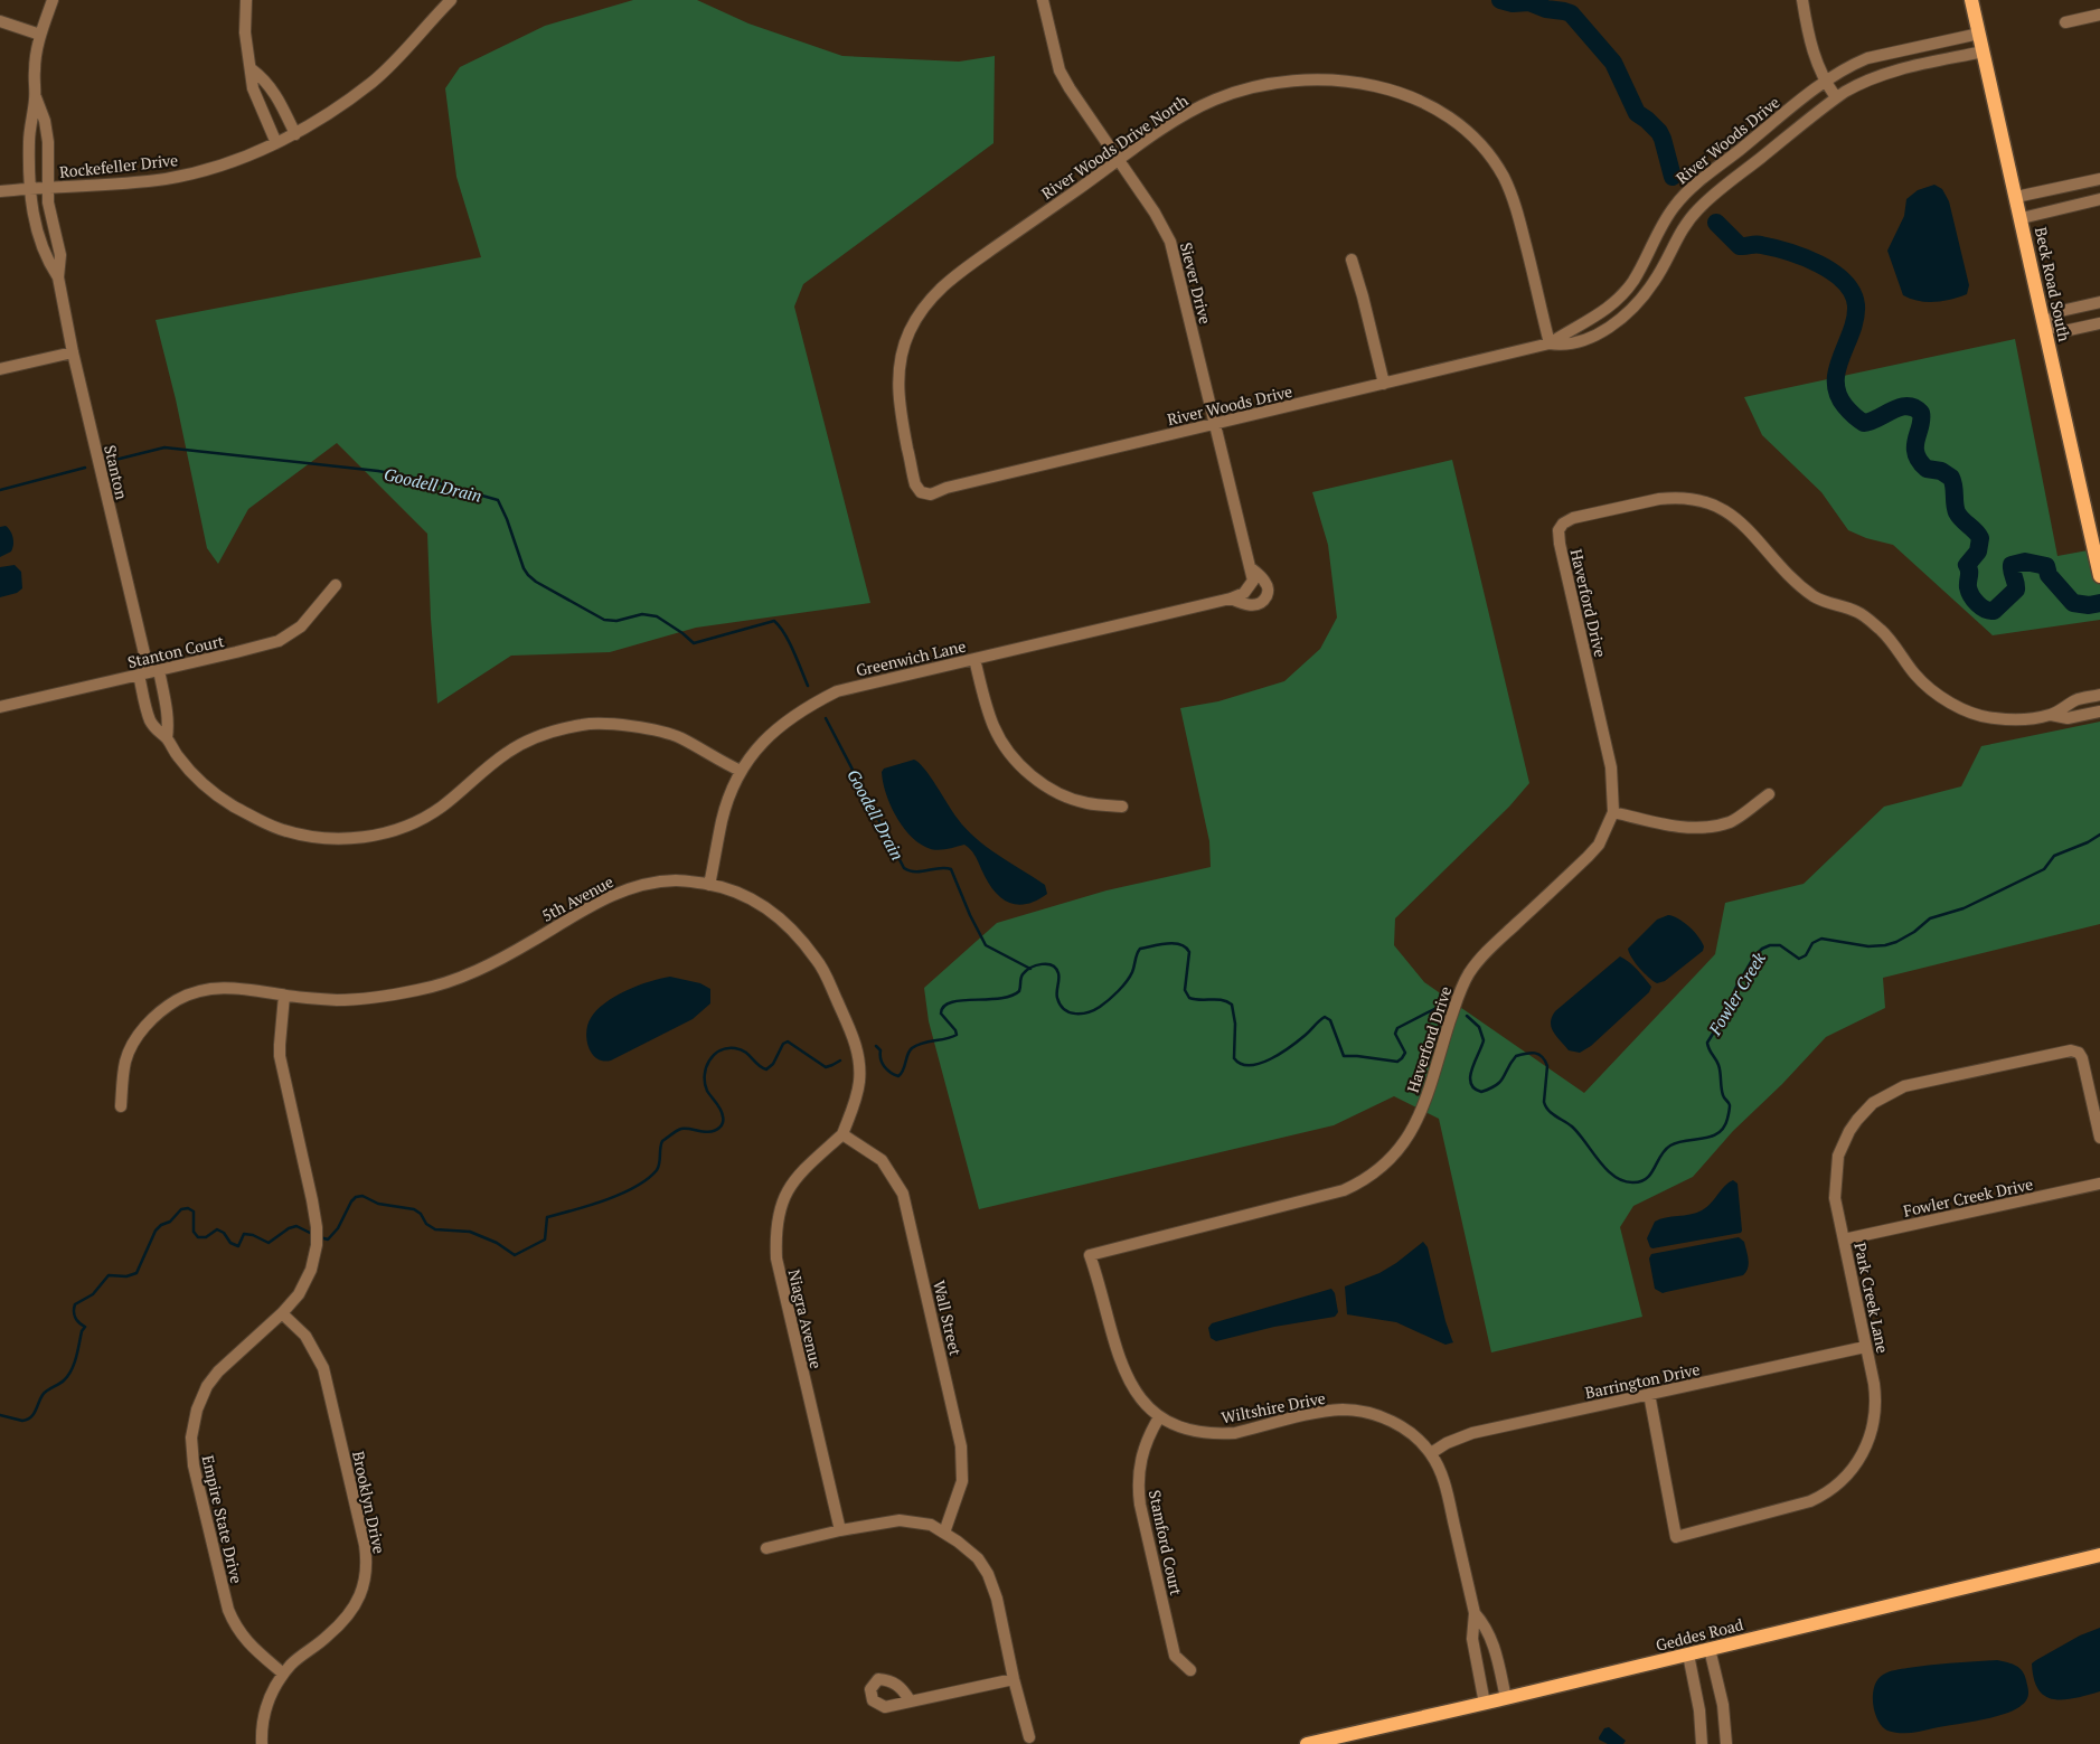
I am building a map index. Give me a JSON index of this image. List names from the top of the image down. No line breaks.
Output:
{"streets":{"main road":["Beck Road South","Geddes Road"],"street":["River Woods Drive","River Woods Drive North","Rockefeller Drive","Siever Drive","Stanton","Haverford Drive","Stanton Court","Greenwich Lane","5th Avenue","Fowler Creek Drive","Park Creek Lane","Wall Street","Niagra Avenue","Barrington Drive","Wiltshire Drive","Brooklyn Drive","Empire State Drive","Stamford Court"]},"crossings":[["River Woods Drive","River Woods Drive North"],["River Woods Drive","Siever Drive"],["River Woods Drive","Beck Road South"],["River Woods Drive North","Siever Drive"],["Siever Drive","Greenwich Lane"],["Stanton","Stanton Court"],["Haverford Drive","Wiltshire Drive"],["Greenwich Lane","5th Avenue"],["5th Avenue","Wall Street"],["5th Avenue","Niagra Avenue"],["5th Avenue","Empire State Drive"],["Fowler Creek Drive","Park Creek Lane"],["Park Creek Lane","Barrington Drive"],["Wall Street","Niagra Avenue"],["Barrington Drive","Wiltshire Drive"],["Wiltshire Drive","Stamford Court"],["Wiltshire Drive","Geddes Road"],["Brooklyn Drive","Empire State Drive"]],"water":["Goodell Drain","Fowler Creek"]}
